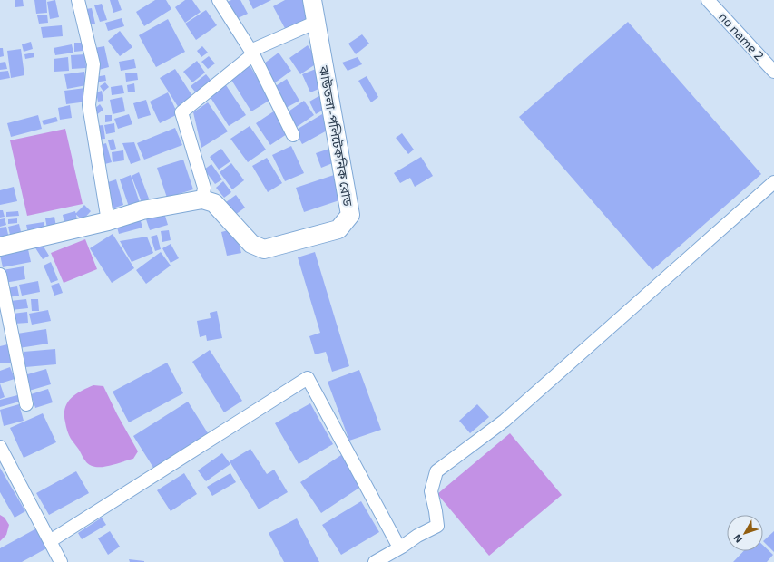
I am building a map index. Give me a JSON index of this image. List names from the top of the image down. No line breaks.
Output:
{"streets":{"main road":["ঝাউতলা-পলিটেকনিক রোড"],"street":["no name 2"]},"north":"bottom left"}
